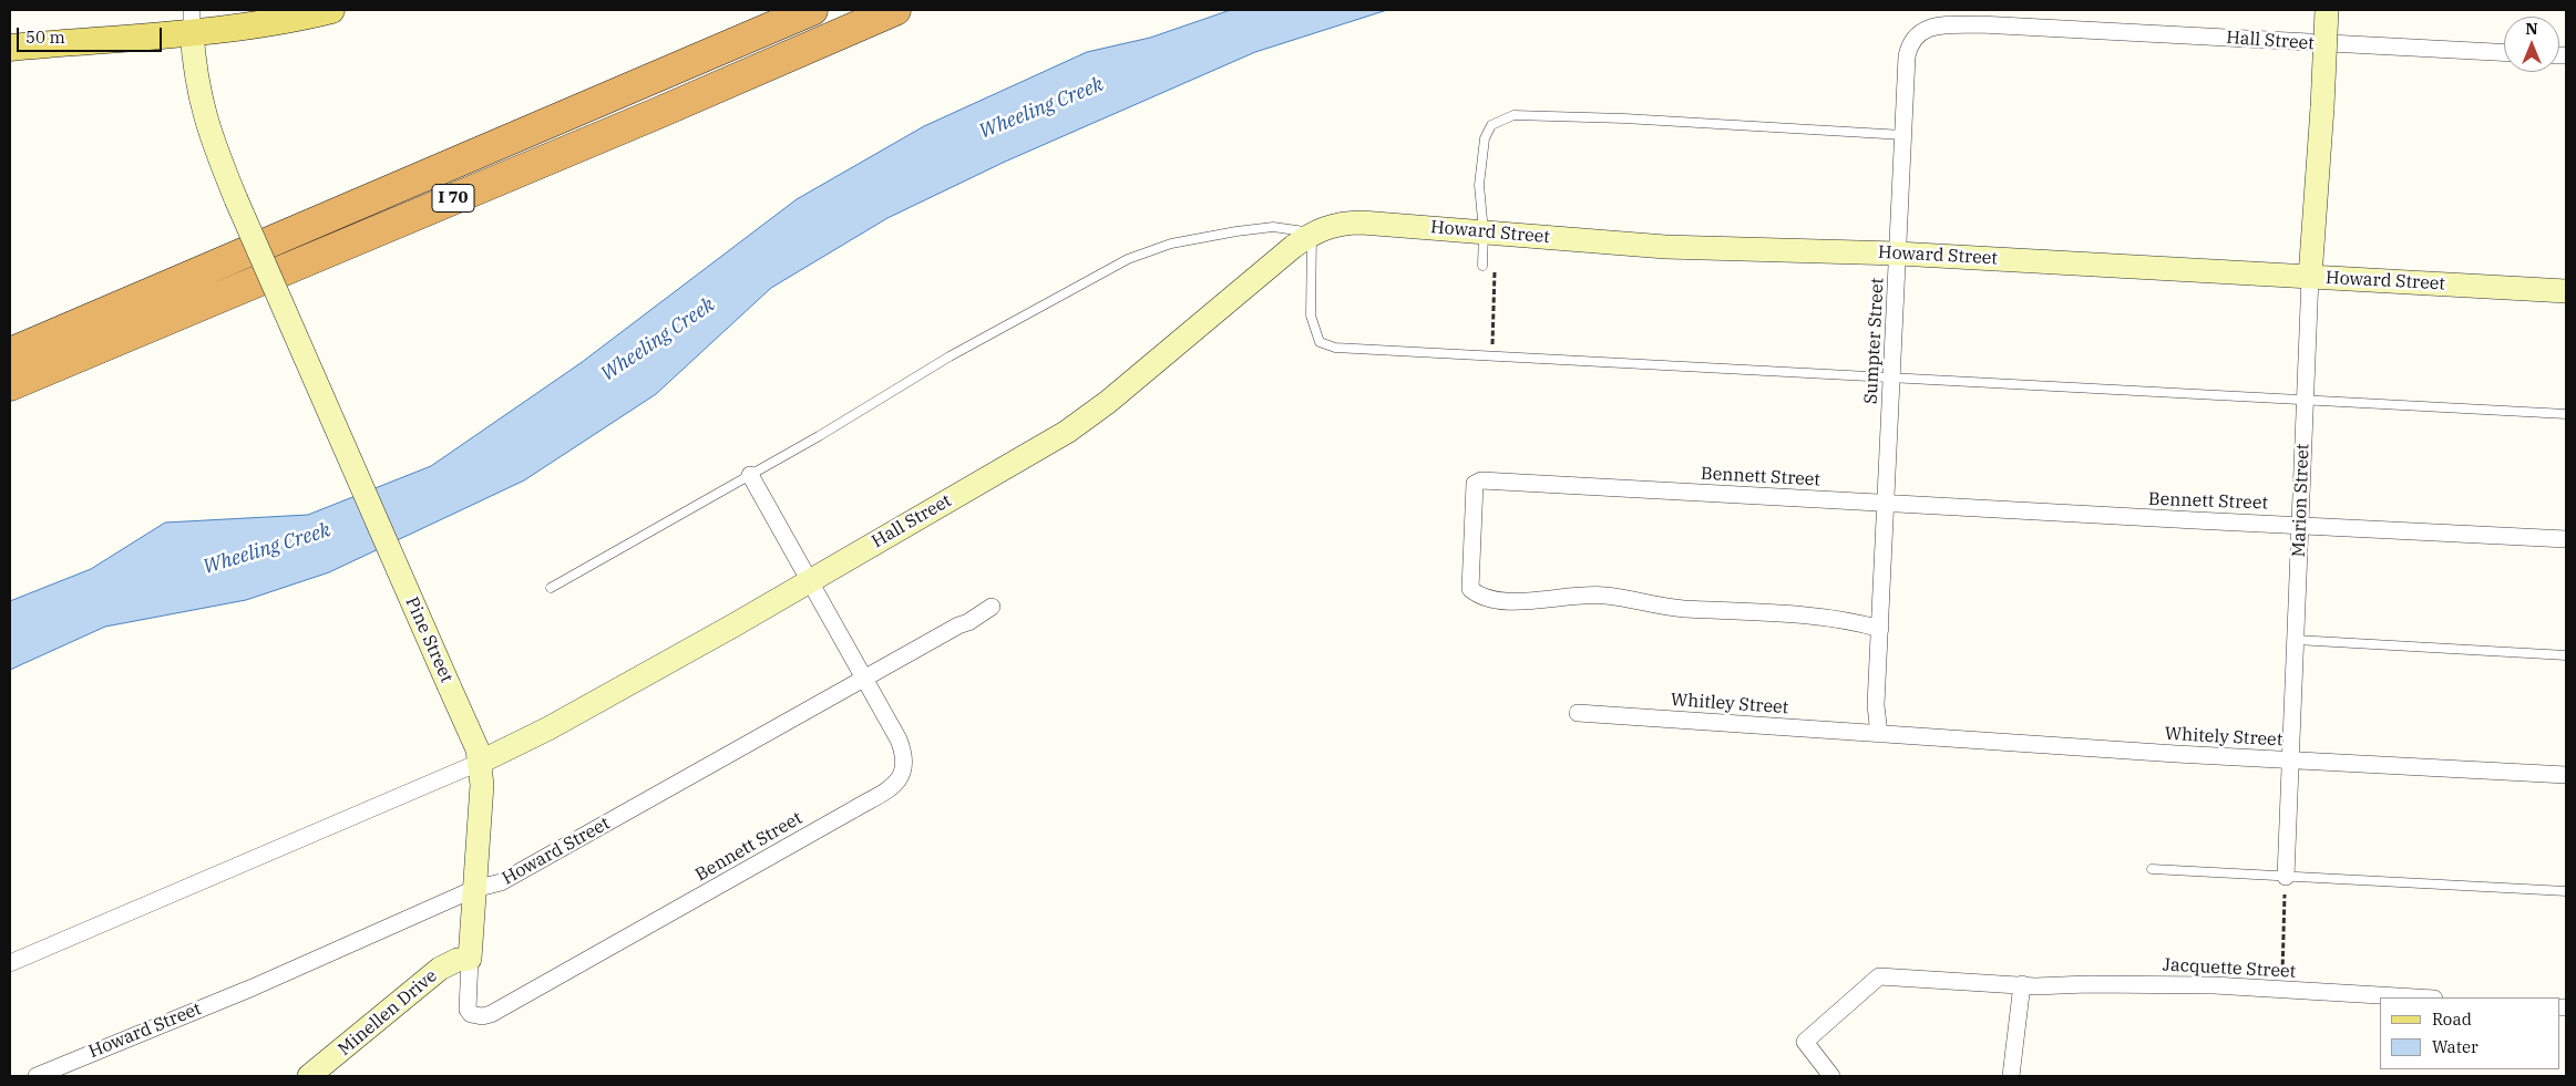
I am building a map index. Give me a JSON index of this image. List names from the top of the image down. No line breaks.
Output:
{"streets":{"highway":["I 70"],"street":["Hall Street","Howard Street","Sumpter Street","Bennett Street","Marion Street","Pine Street","Whitley Street","Whitely Street","Jacquette Street","Minellen Drive"]},"crossings":[["Hall Street","Howard Street"],["Hall Street","Sumpter Street"],["Hall Street","Bennett Street"],["Hall Street","Pine Street"],["Howard Street","Sumpter Street"],["Howard Street","Bennett Street"],["Howard Street","Marion Street"],["Howard Street","Pine Street"],["Sumpter Street","Bennett Street"],["Sumpter Street","Whitley Street"],["Sumpter Street","Whitely Street"],["Bennett Street","Marion Street"],["Bennett Street","Pine Street"],["Marion Street","Whitely Street"],["Pine Street","Minellen Drive"],["Whitley Street","Whitely Street"]],"water":["Wheeling Creek"],"legend":["Road","Water"],"scale_bar":"50 m","north":"top"}
